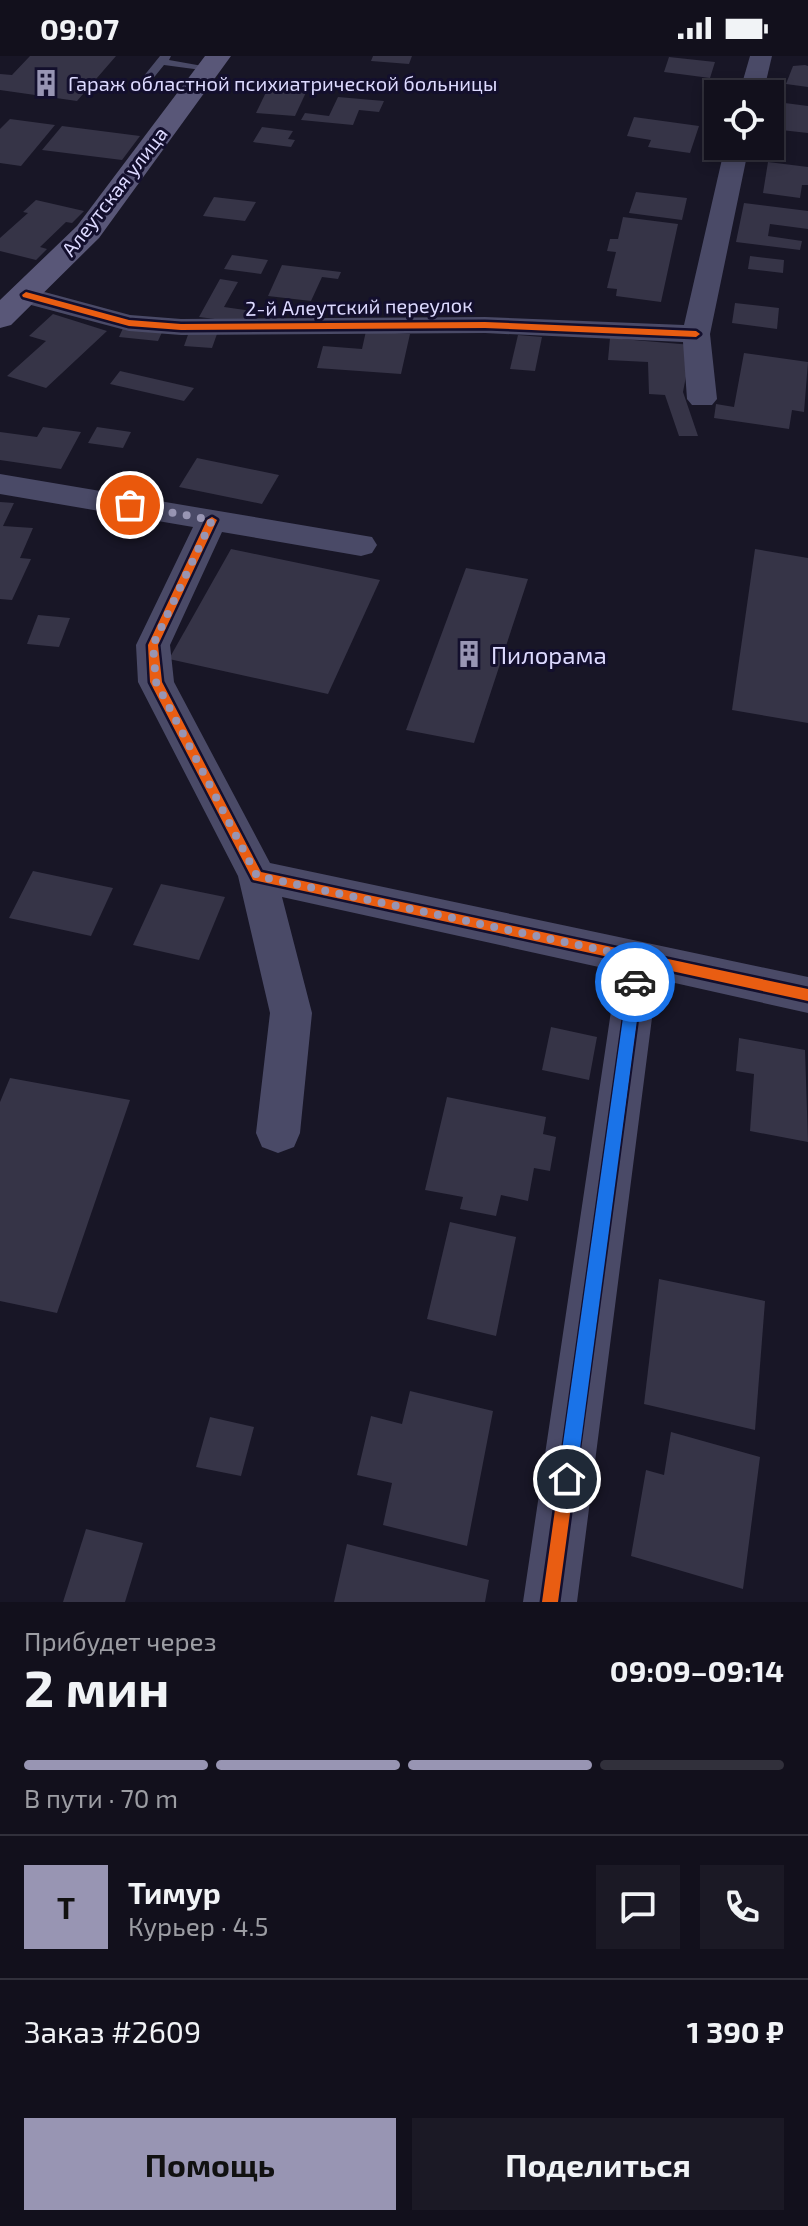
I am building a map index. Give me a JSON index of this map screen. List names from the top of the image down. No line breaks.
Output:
{"streets":{"street":["Алеутская улица","2-й Алеутский переулок"]},"crossings":[["Алеутская улица","2-й Алеутский переулок"]],"places":{"building":["Гараж областной психиатрической больницы","Пилорама"]},"page":{"status":"09:07","heading":["2 мин","Прибудет через","09:09–09:14"],"panel":["Тимур","Курьер · 4.5","Заказ #2609","1 390 ₽"],"bar":"В пути · 70 m","round":"Т","buttons":["Помощь","Поделиться"]}}
